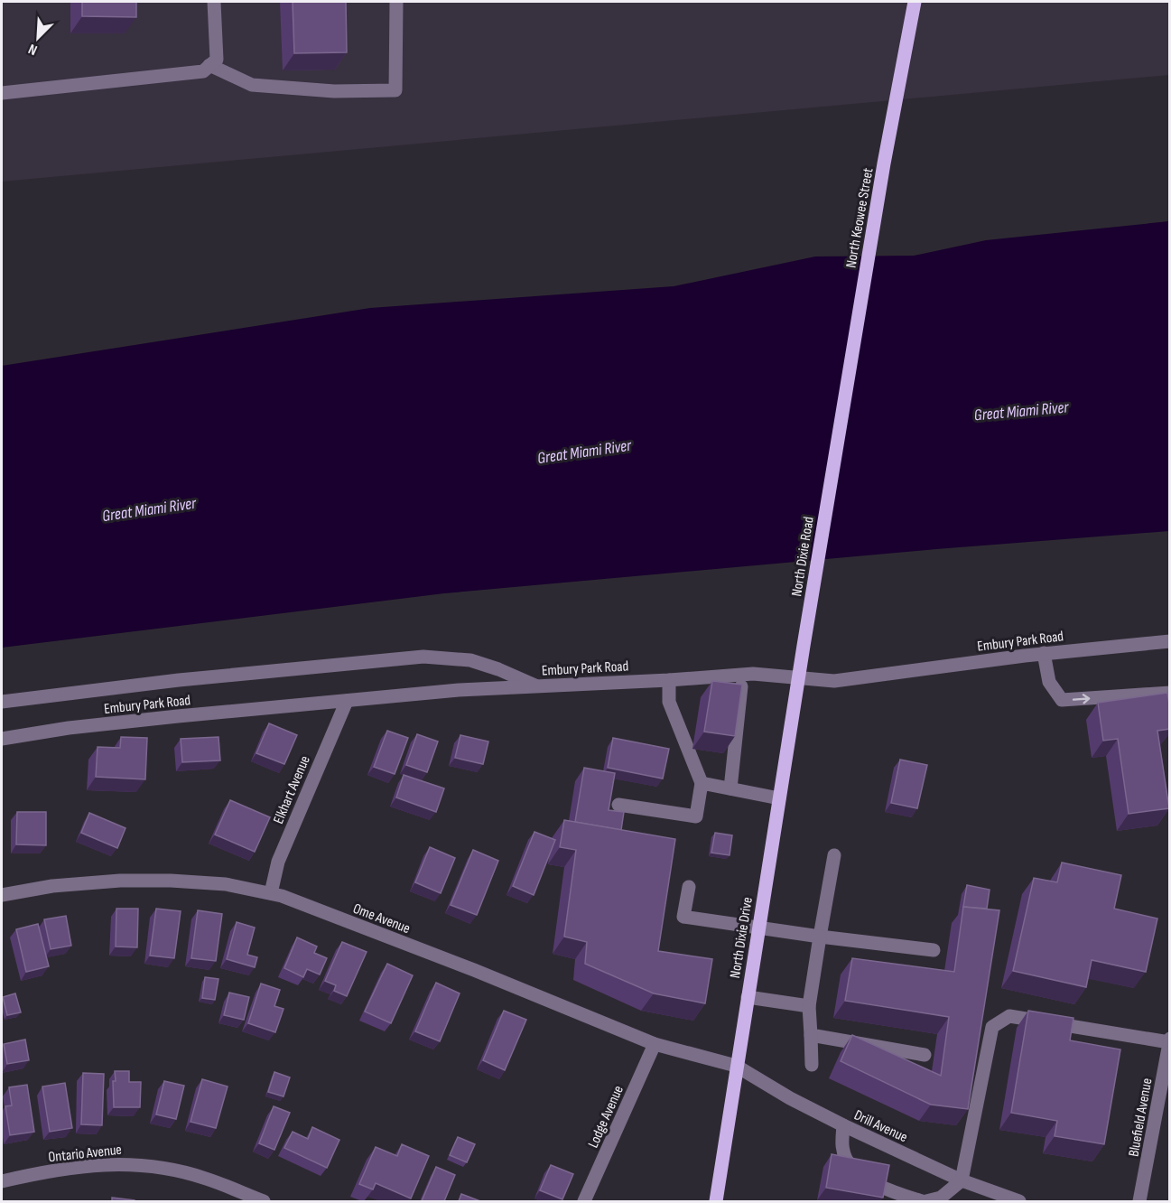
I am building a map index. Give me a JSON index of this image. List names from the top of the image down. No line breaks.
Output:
{"streets":{"main road":["North Keowee Street","North Dixie Road","North Dixie Drive"],"street":["Embury Park Road","Elkhart Avenue","Ome Avenue","Lodge Avenue","Bluefield Avenue","Drill Avenue","Ontario Avenue"]},"crossings":[["North Keowee Street","North Dixie Road"],["North Dixie Road","Embury Park Road"],["North Dixie Road","North Dixie Drive"],["Embury Park Road","Elkhart Avenue"],["Embury Park Road","North Dixie Drive"],["Elkhart Avenue","Ome Avenue"],["Ome Avenue","North Dixie Drive"],["Ome Avenue","Lodge Avenue"],["Ome Avenue","Drill Avenue"],["North Dixie Drive","Drill Avenue"]],"water":["Great Miami River"],"north":"bottom left"}
